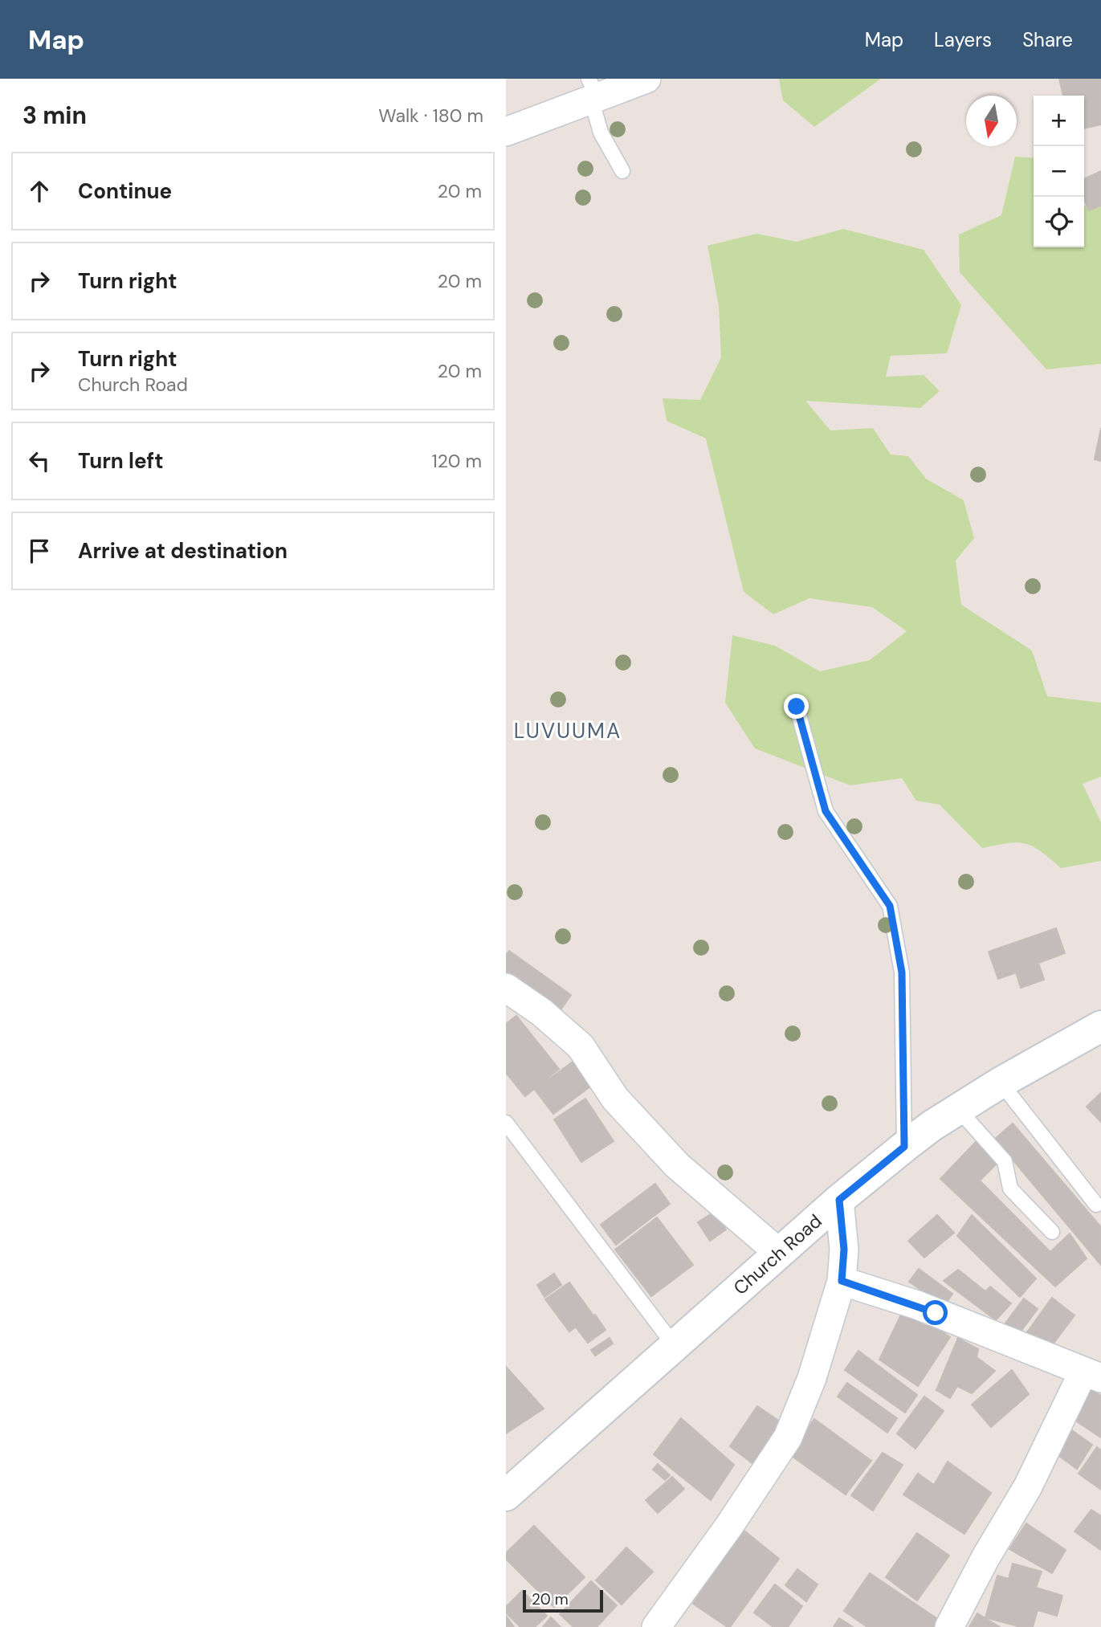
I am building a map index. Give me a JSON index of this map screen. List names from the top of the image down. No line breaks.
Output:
{"streets":{"street":["Church Road"]},"districts":["LUVUUMA"],"scale_bar":"20 m","north":"bottom","page":{"header":"Map","nav":["Map","Layers","Share"],"heading":["3 min","Walk · 180 m"],"map_buttons":["+","−"],"list":[["Continue","20 m"],["Turn right","20 m"],["Turn right","Church Road","20 m"],["Turn left","120 m"],"Arrive at destination"],"scale":"20 m"}}
